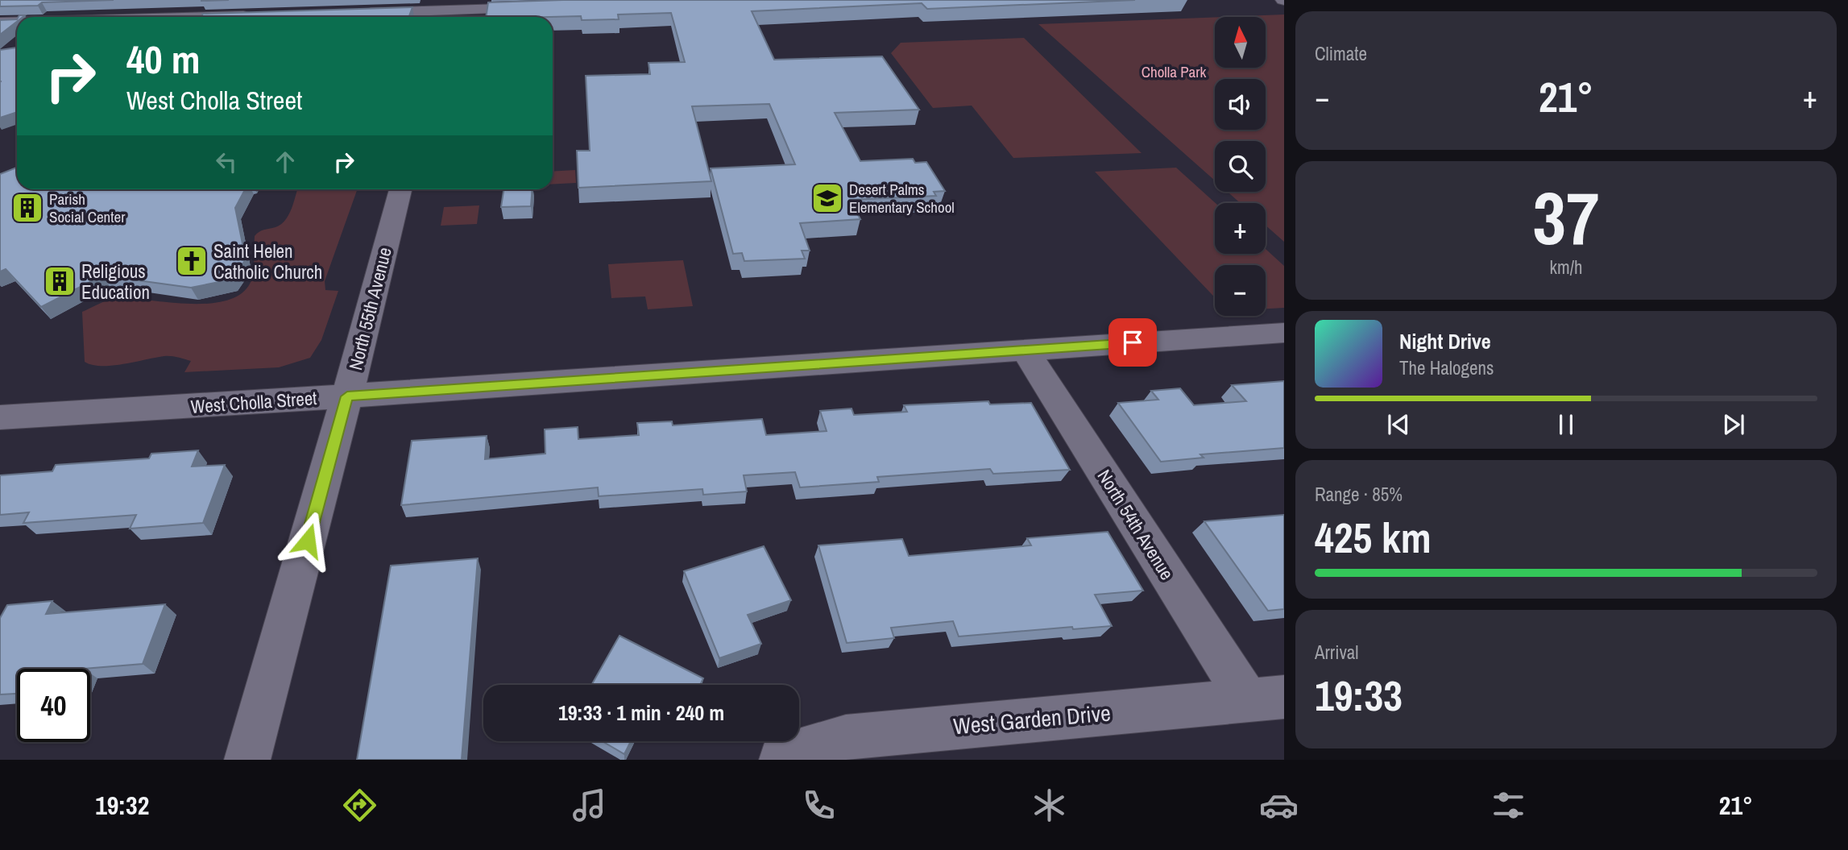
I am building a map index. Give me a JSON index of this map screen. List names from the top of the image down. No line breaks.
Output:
{"streets":{"street":["North 55th Avenue","West Cholla Street","North 54th Avenue","West Garden Drive"]},"crossings":[["North 55th Avenue","West Cholla Street"],["West Cholla Street","North 54th Avenue"],["North 54th Avenue","West Garden Drive"]],"parks":["Cholla Park"],"places":{"school or university":["Desert Palms Elementary School"],"building":["Parish Social Center","Religious Education"],"church":["Saint Helen Catholic Church"]},"north":"top","page":{"tile":["Climate",["37","km/h"],["Range · 85%","425 km"],["Arrival","19:33"]],"map_buttons":["+","−"],"turn":["40 m","West Cholla Street"],"heat":["−","21°","+"],"song":["Night Drive","The Halogens"],"limit":"40","trip":"19:33 · 1 min · 240 m","tabs":["19:32","21°"]}}
